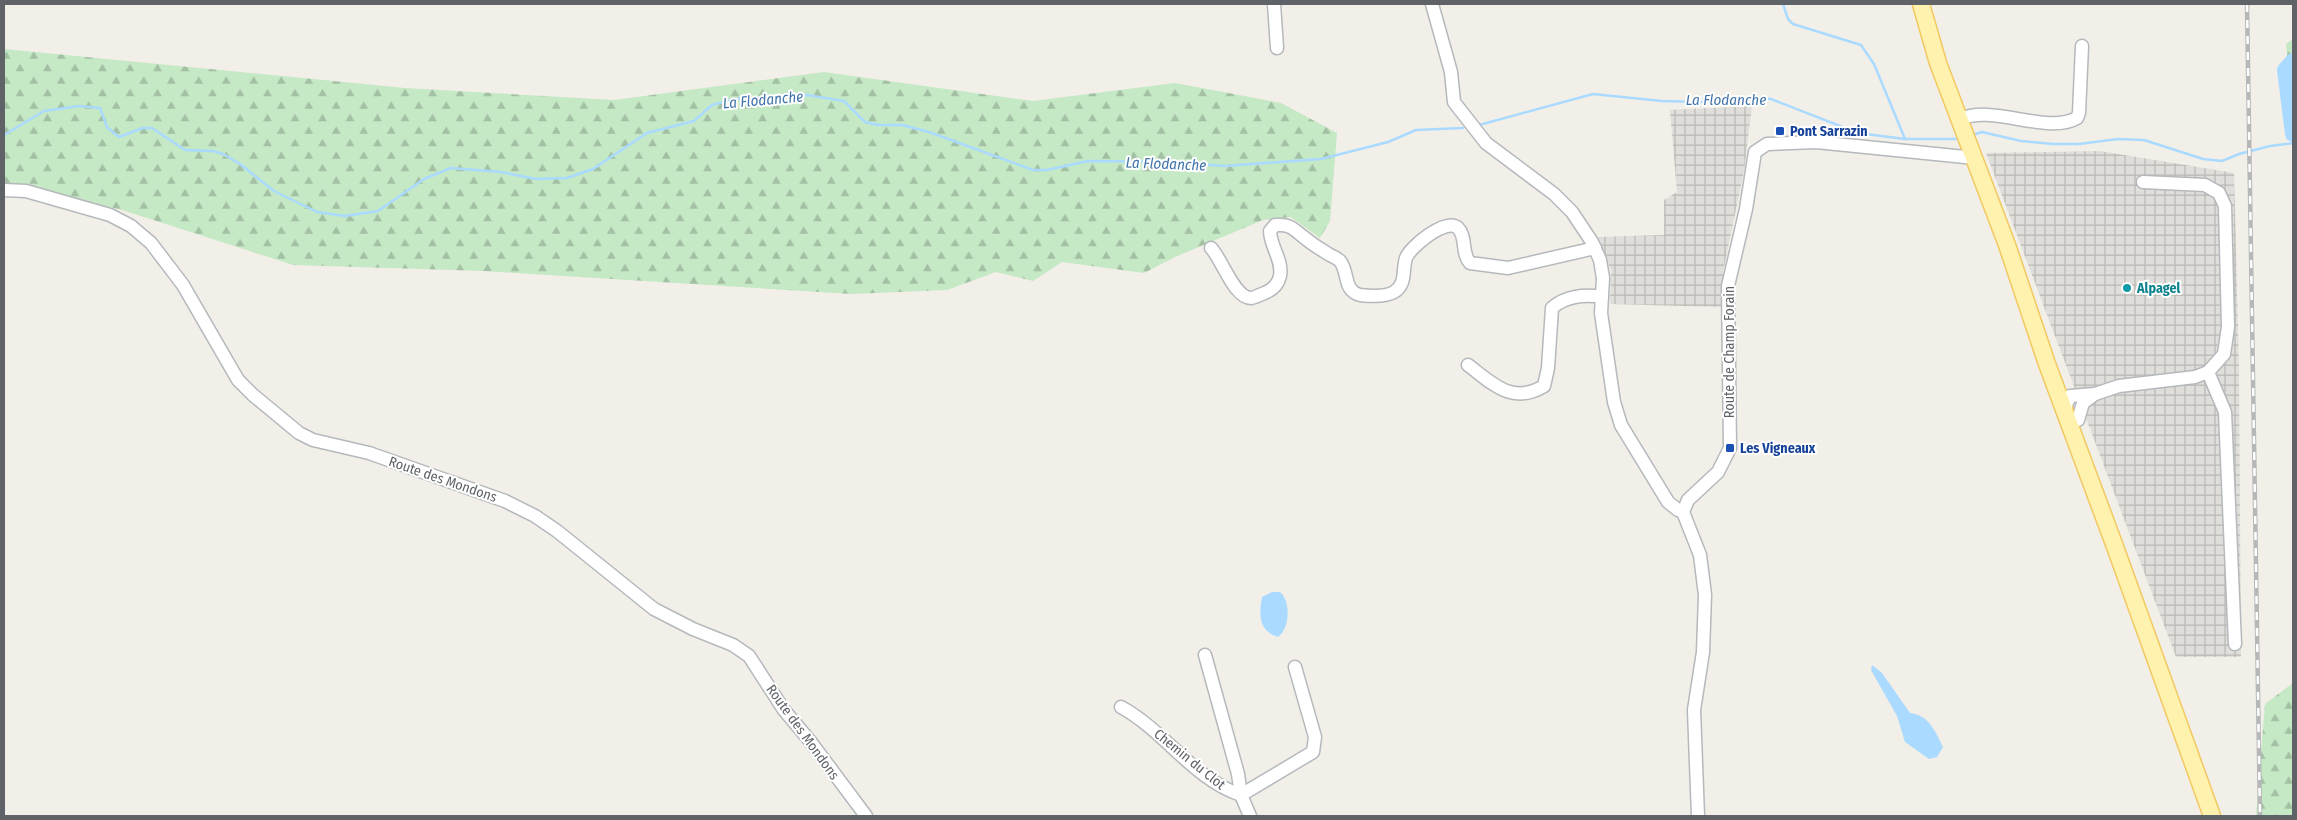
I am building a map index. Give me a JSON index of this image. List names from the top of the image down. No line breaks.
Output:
{"streets":{"street":["Route de Champ Forain","Route des Mondons","Chemin du Clot"]},"water":["La Flodanche"],"places":{"transit":["Pont Sarrazin","Les Vigneaux"],"other":["Alpagel"]}}
